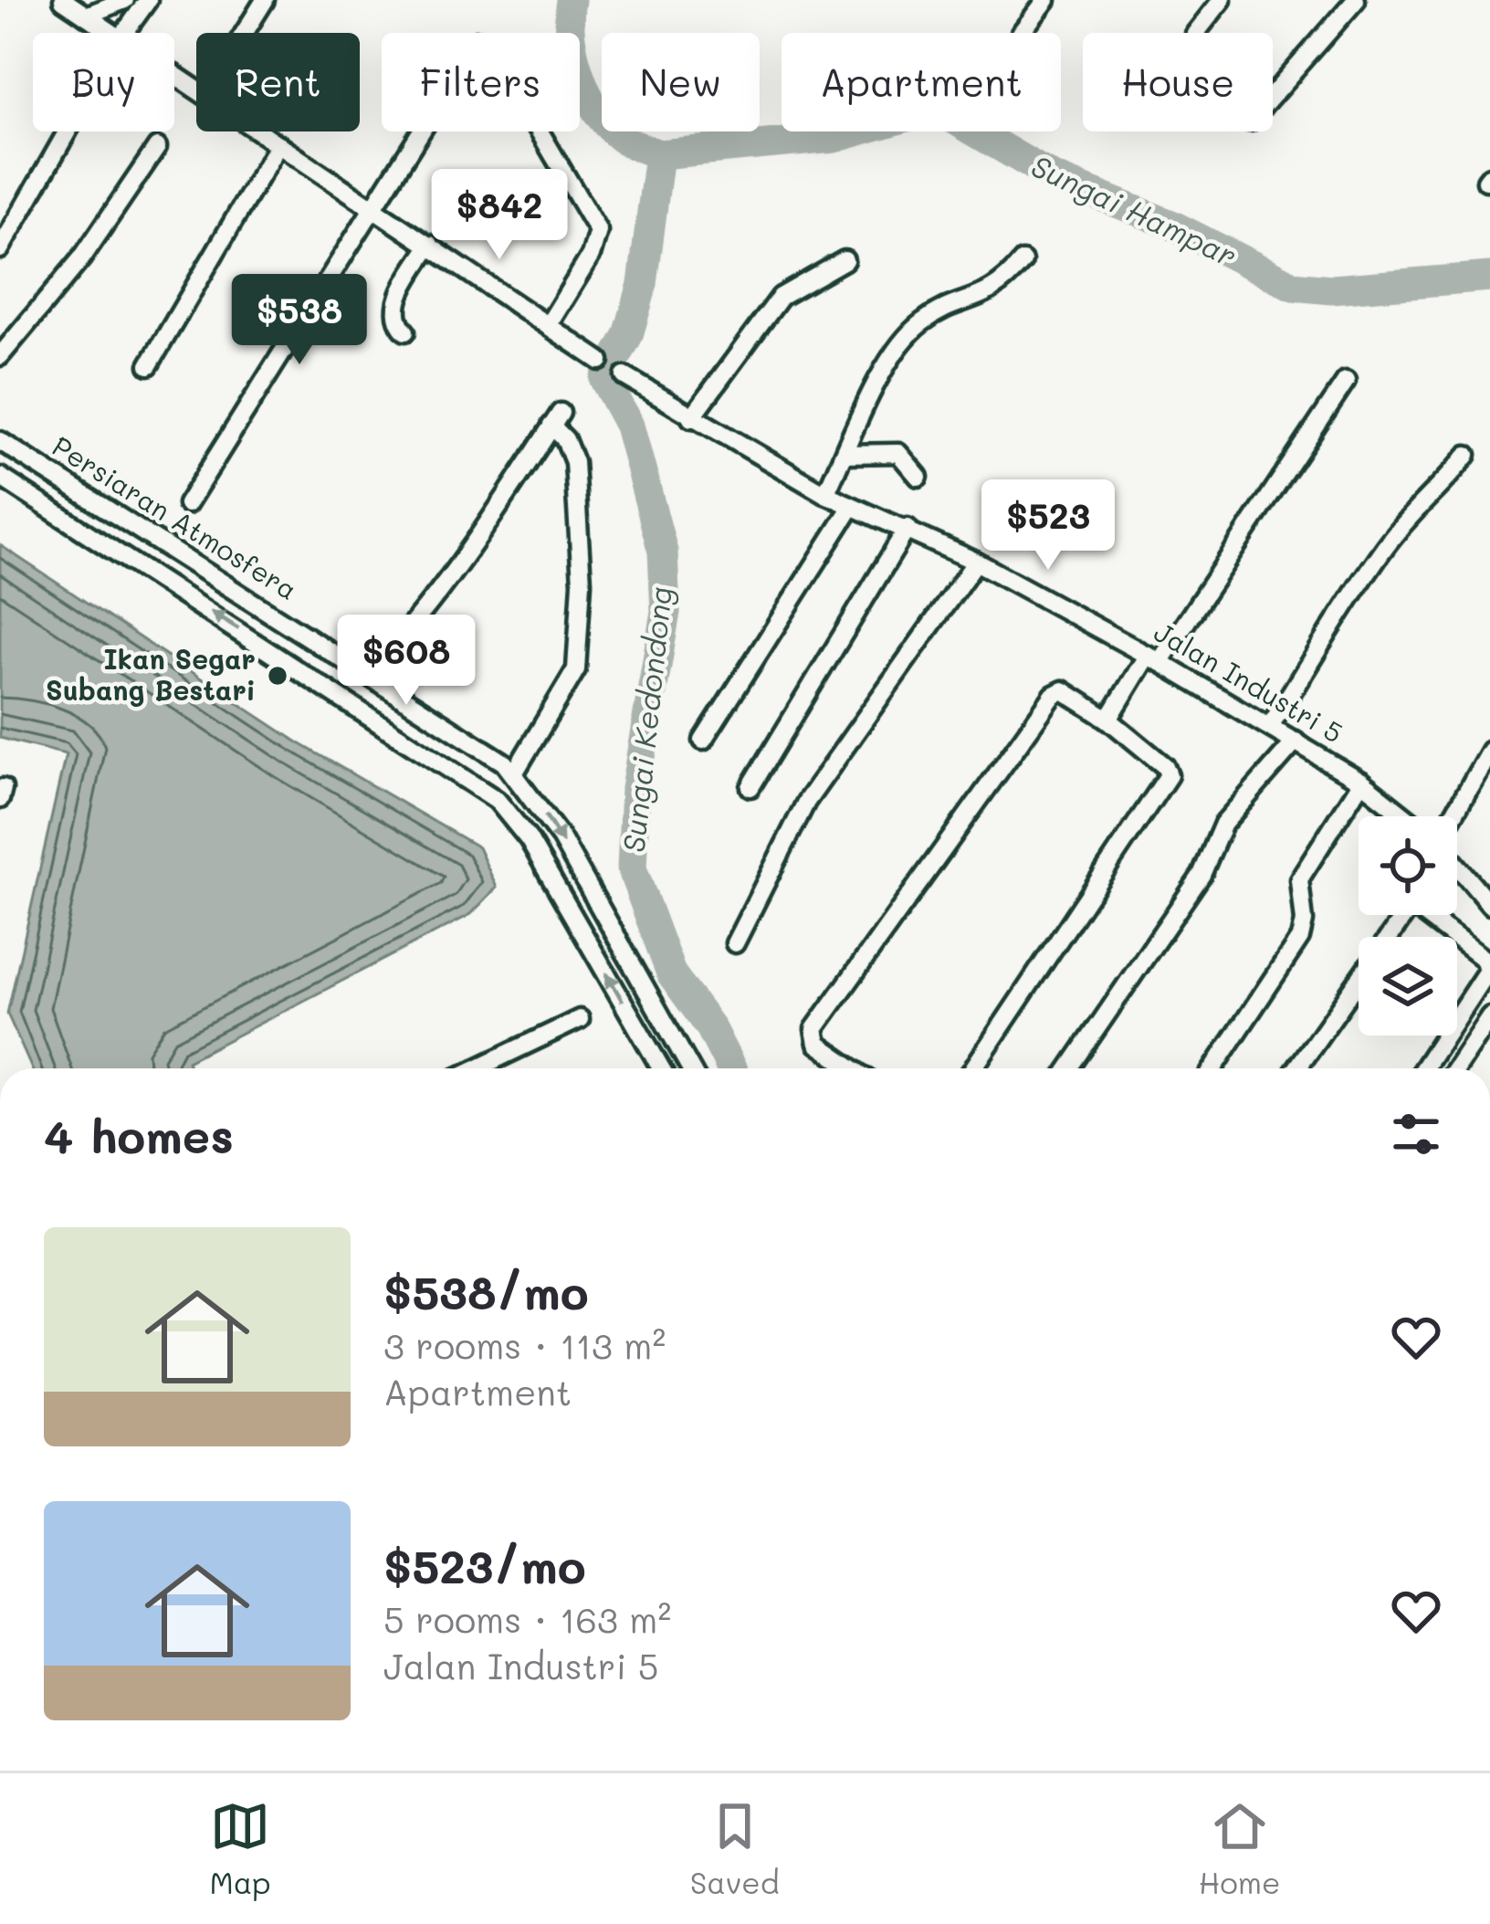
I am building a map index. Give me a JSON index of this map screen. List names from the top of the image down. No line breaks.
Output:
{"streets":{"street":["Persiaran Atmosfera","Jalan Industri 5"]},"water":["Sungai Hampar","Sungai Kedondong"],"places":["Ikan Segar Subang Bestari"],"page":{"chip":["Buy","Rent","Filters","New","Apartment","House"],"price":["$842","$538","$523","$608"],"heading":"4 homes","list":[{"name":"$538/mo","note":"3 rooms · 113 m² · Apartment"},{"name":"$523/mo","note":"5 rooms · 163 m² · Jalan Industri 5"}],"tabs":["Map","Saved","Home"]}}
